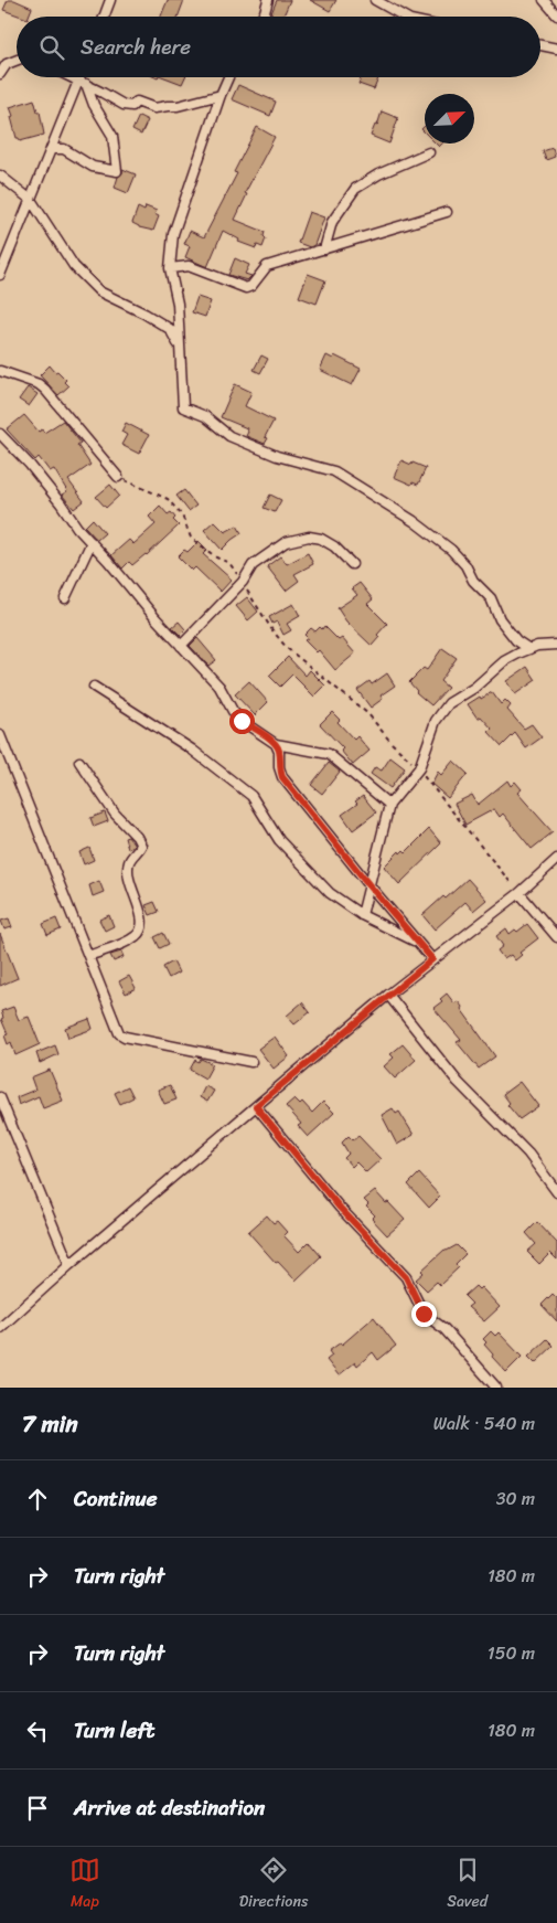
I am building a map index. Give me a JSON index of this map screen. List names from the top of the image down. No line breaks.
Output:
{"north":"top right","page":{"search":"Search here","heading":["7 min","Walk · 540 m"],"list":[["Continue","30 m"],["Turn right","180 m"],["Turn right","150 m"],["Turn left","180 m"],"Arrive at destination"],"nav":["Map","Directions","Saved"]}}
